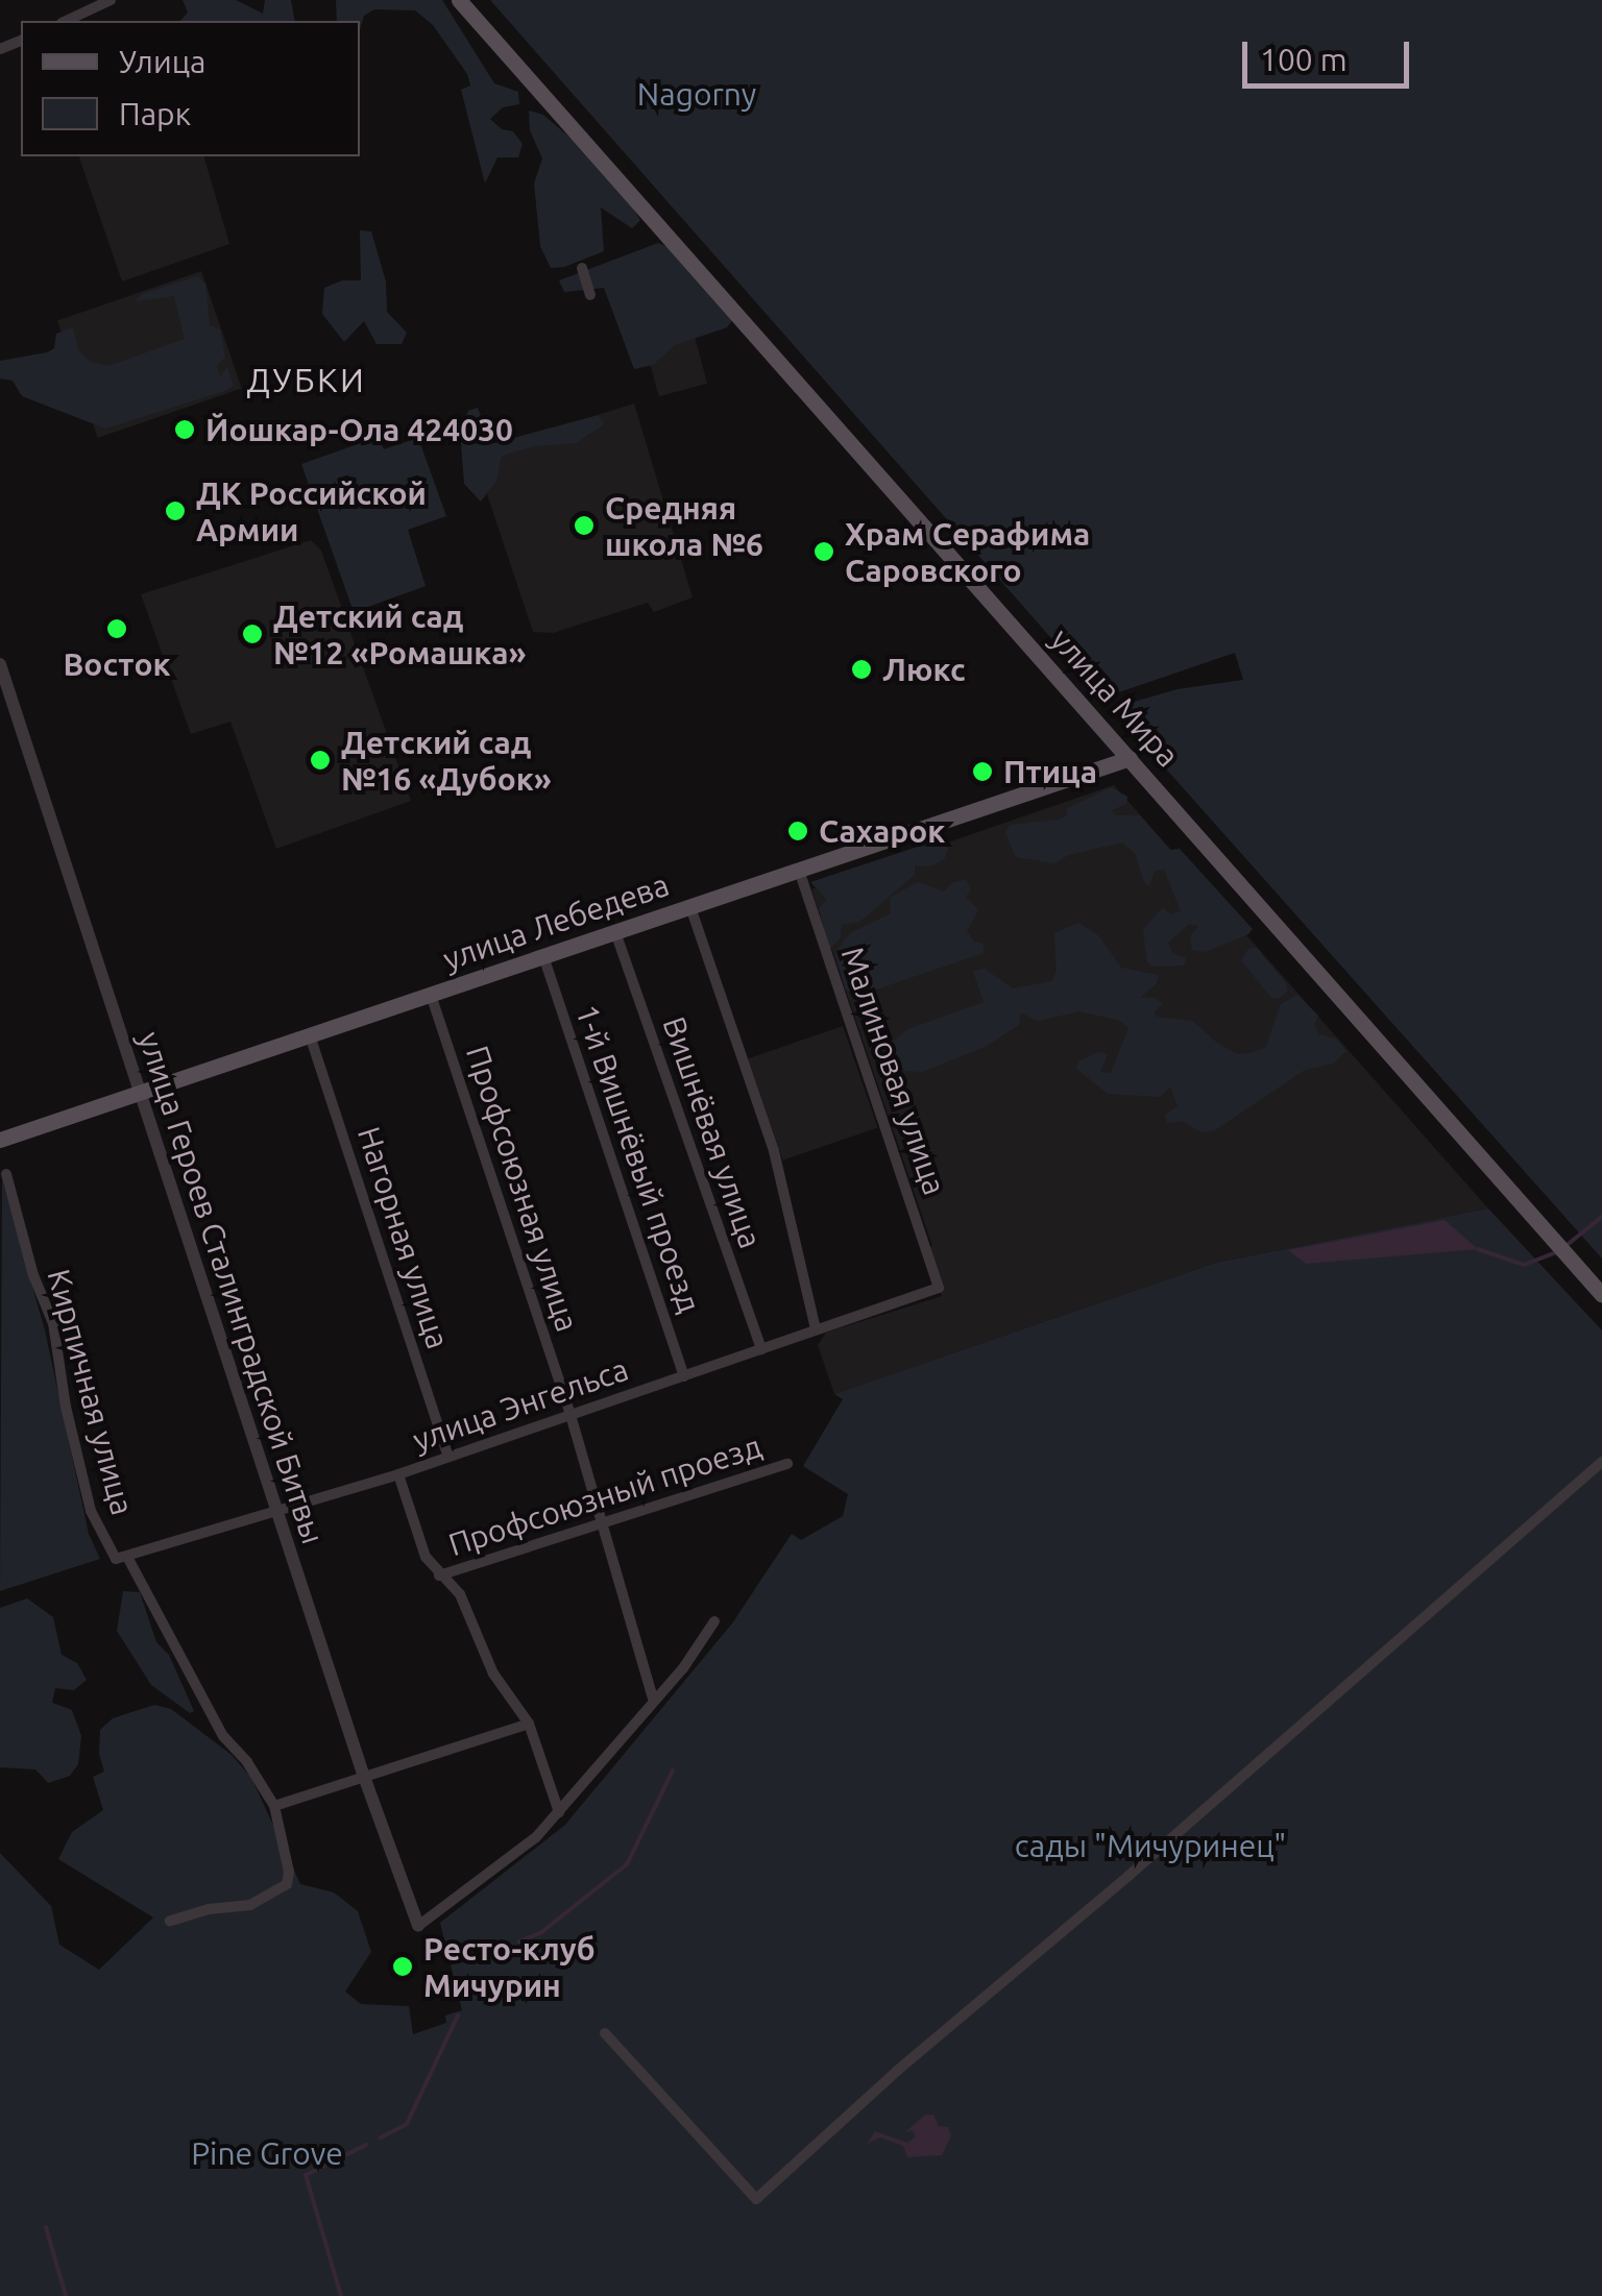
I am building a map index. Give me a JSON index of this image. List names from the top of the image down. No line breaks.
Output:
{"streets":{"main road":["улица Мира","улица Лебедева"],"street":["Малиновая улица","Вишнёвая улица","1-й Вишнёвый проезд","Профсоюзная улица","Нагорная улица","улица Героев Сталинградской Битвы","Кирпичная улица","улица Энгельса","Профсоюзный проезд"]},"crossings":[["улица Мира","улица Лебедева"],["улица Лебедева","Малиновая улица"],["улица Лебедева","Вишнёвая улица"],["улица Лебедева","1-й Вишнёвый проезд"],["улица Лебедева","Профсоюзная улица"],["улица Лебедева","Нагорная улица"],["улица Лебедева","улица Героев Сталинградской Битвы"],["Малиновая улица","улица Энгельса"],["Вишнёвая улица","улица Энгельса"],["1-й Вишнёвый проезд","улица Энгельса"],["Профсоюзная улица","улица Энгельса"],["Профсоюзная улица","Профсоюзный проезд"],["Нагорная улица","улица Энгельса"],["улица Героев Сталинградской Битвы","улица Энгельса"],["Кирпичная улица","улица Энгельса"]],"districts":["ДУБКИ"],"parks":["Nagorny","сады \"Мичуринец\"","Pine Grove"],"places":["Йошкар-Ола 424030","ДК Российской Армии","Средняя школа №6","Храм Серафима Саровского","Восток","Детский сад №12 «Ромашка»","Люкс","Детский сад №16 «Дубок»","Птица","Сахарок","Ресто-клуб Мичурин"],"legend":["Улица","Парк"],"scale_bar":"100 m"}
